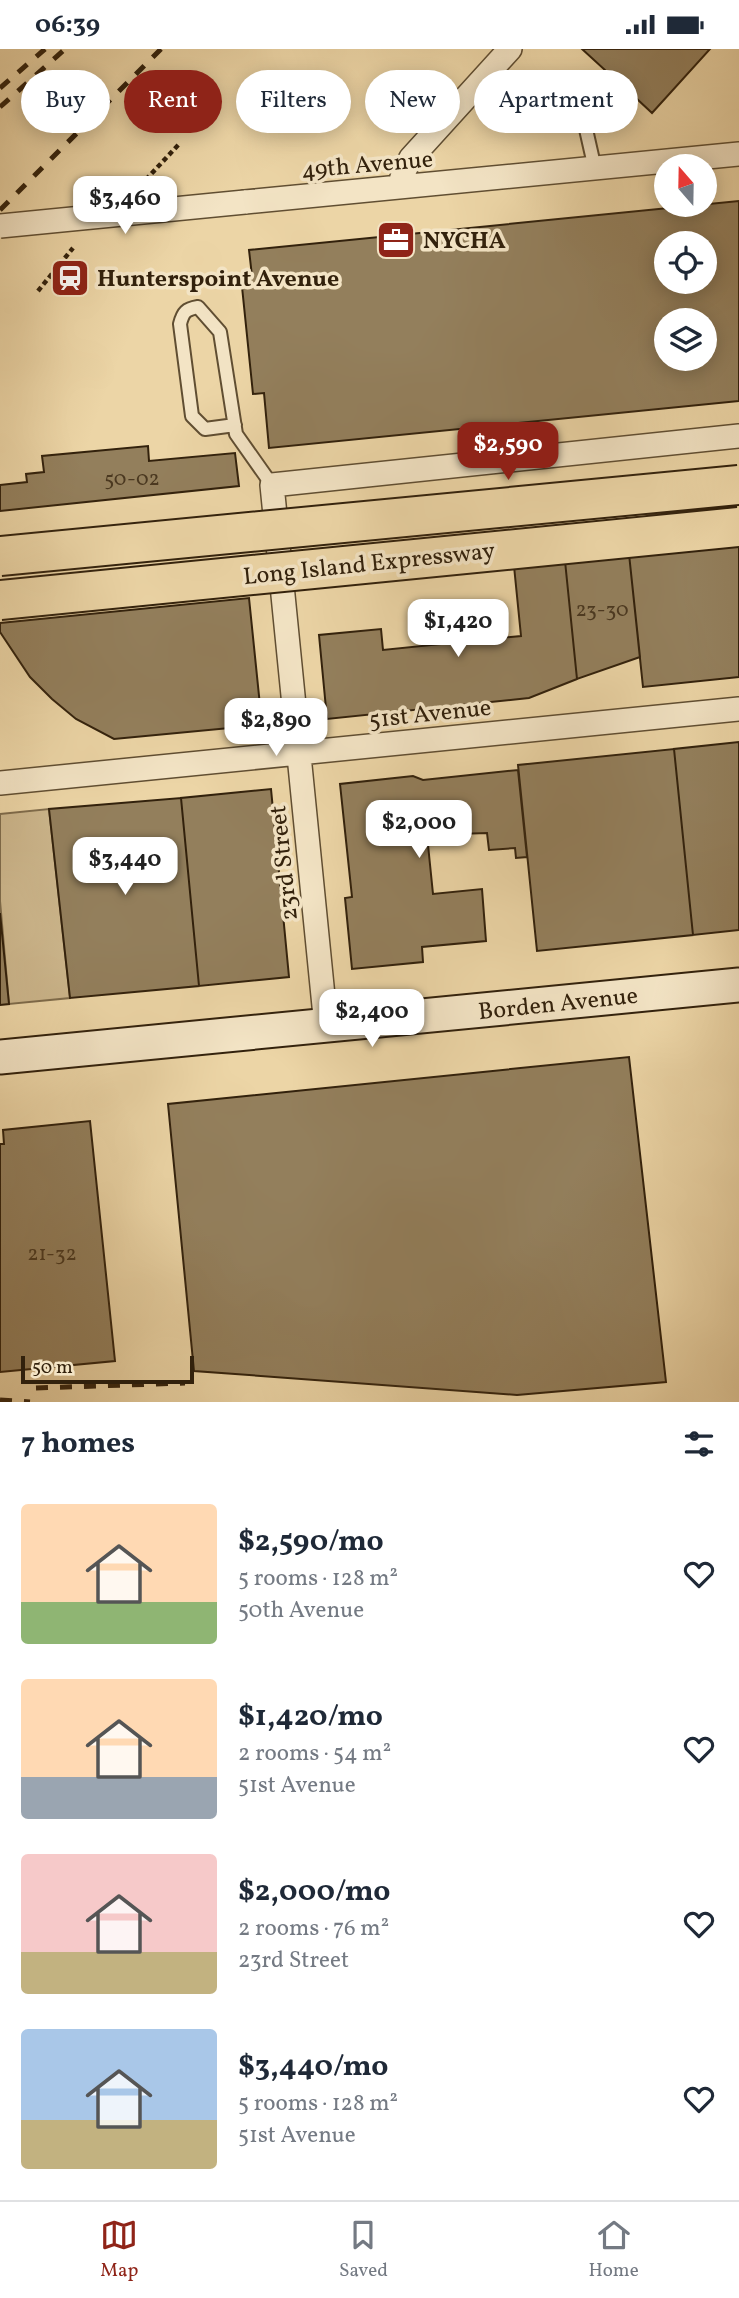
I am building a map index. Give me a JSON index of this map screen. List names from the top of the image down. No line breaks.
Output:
{"streets":{"highway":["Long Island Expressway"],"main road":["Borden Avenue"],"street":["49th Avenue","51st Avenue","23rd Street"]},"crossings":[["51st Avenue","23rd Street"],["23rd Street","Borden Avenue"]],"places":{"office":["NYCHA"],"station":["Hunterspoint Avenue"]},"house_numbers":["50-02","23-30","21-32"],"scale_bar":"50 m","north":"top","page":{"status":"06:39","chip":["Buy","Rent","Filters","New","Apartment"],"price":["$3,460","$2,590","$1,420","$2,890","$2,000","$3,440","$2,400"],"scale":"50 m","heading":"7 homes","list":[{"name":"$2,590/mo","note":"5 rooms · 128 m² · 50th Avenue"},{"name":"$1,420/mo","note":"2 rooms · 54 m² · 51st Avenue"},{"name":"$2,000/mo","note":"2 rooms · 76 m² · 23rd Street"},{"name":"$3,440/mo","note":"5 rooms · 128 m² · 51st Avenue"}],"tabs":["Map","Saved","Home"]}}
